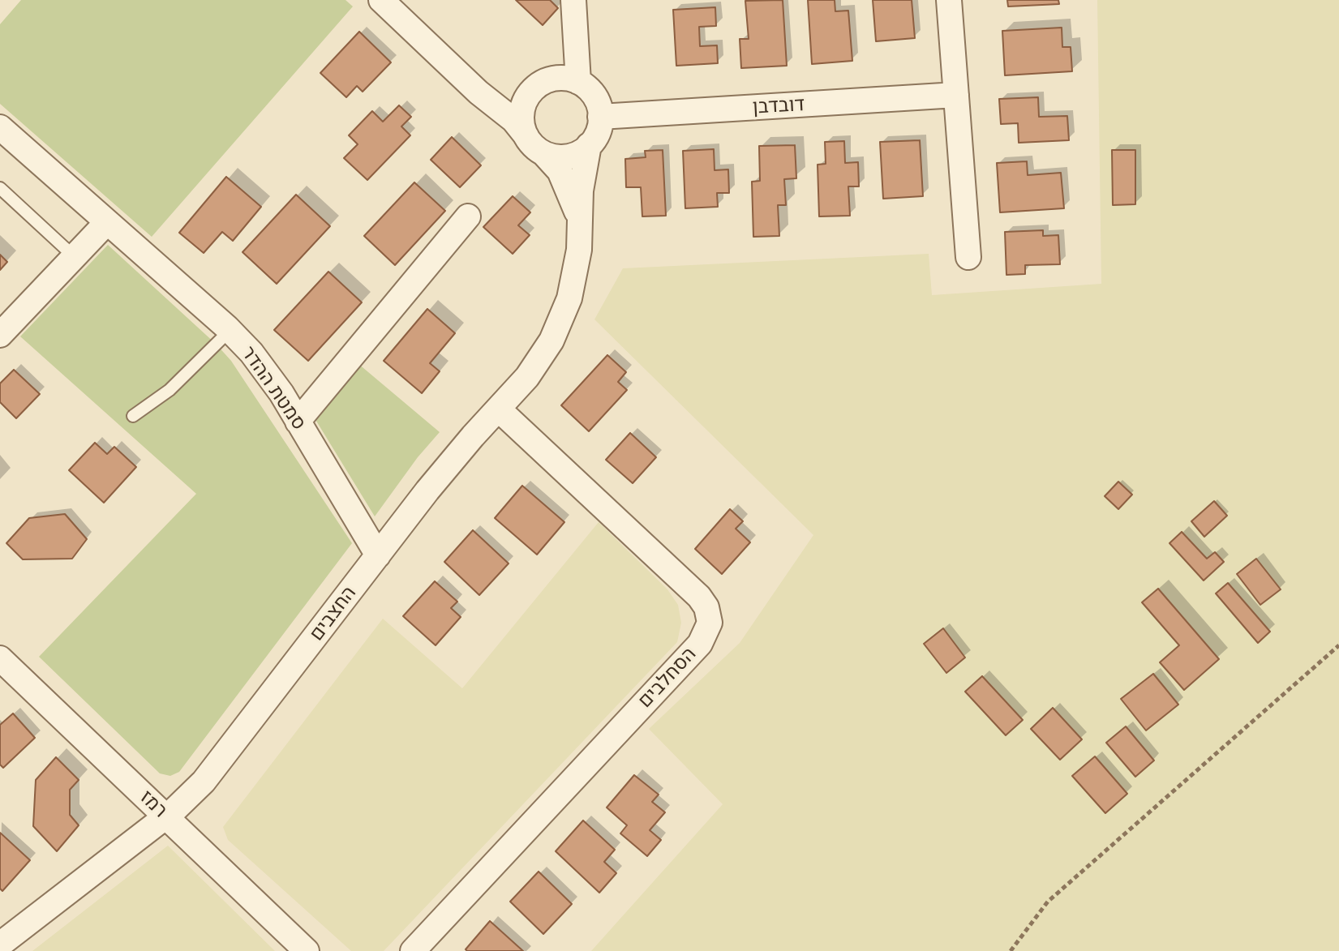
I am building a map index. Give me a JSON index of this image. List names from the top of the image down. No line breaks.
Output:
{"streets":{"street":["דובדבן","סמטת ההדר","החצבים","הסחלבים","רמז"]},"crossings":[["דובדבן","החצבים"],["סמטת ההדר","החצבים"],["החצבים","הסחלבים"],["החצבים","רמז"]]}
